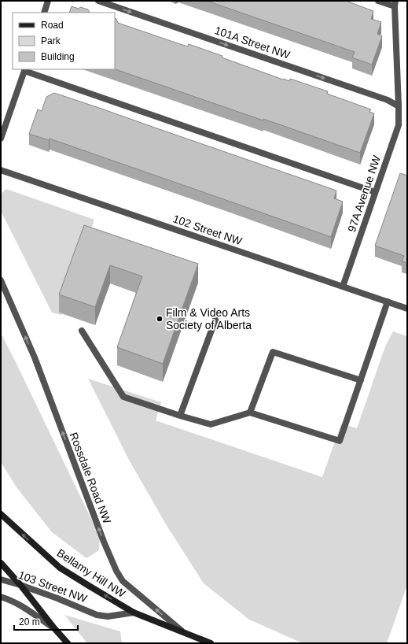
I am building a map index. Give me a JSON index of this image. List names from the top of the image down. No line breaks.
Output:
{"streets":{"main road":["Rossdale Road NW","Bellamy Hill NW"],"street":["101A Street NW","97A Avenue NW","102 Street NW","103 Street NW"]},"crossings":[["101A Street NW","97A Avenue NW"],["97A Avenue NW","102 Street NW"],["Rossdale Road NW","Bellamy Hill NW"],["Bellamy Hill NW","103 Street NW"]],"one_way":["101A Street NW","Rossdale Road NW"],"places":["Film & Video Arts Society of Alberta"],"legend":["Road","Park","Building"],"scale_bar":"20 m"}
